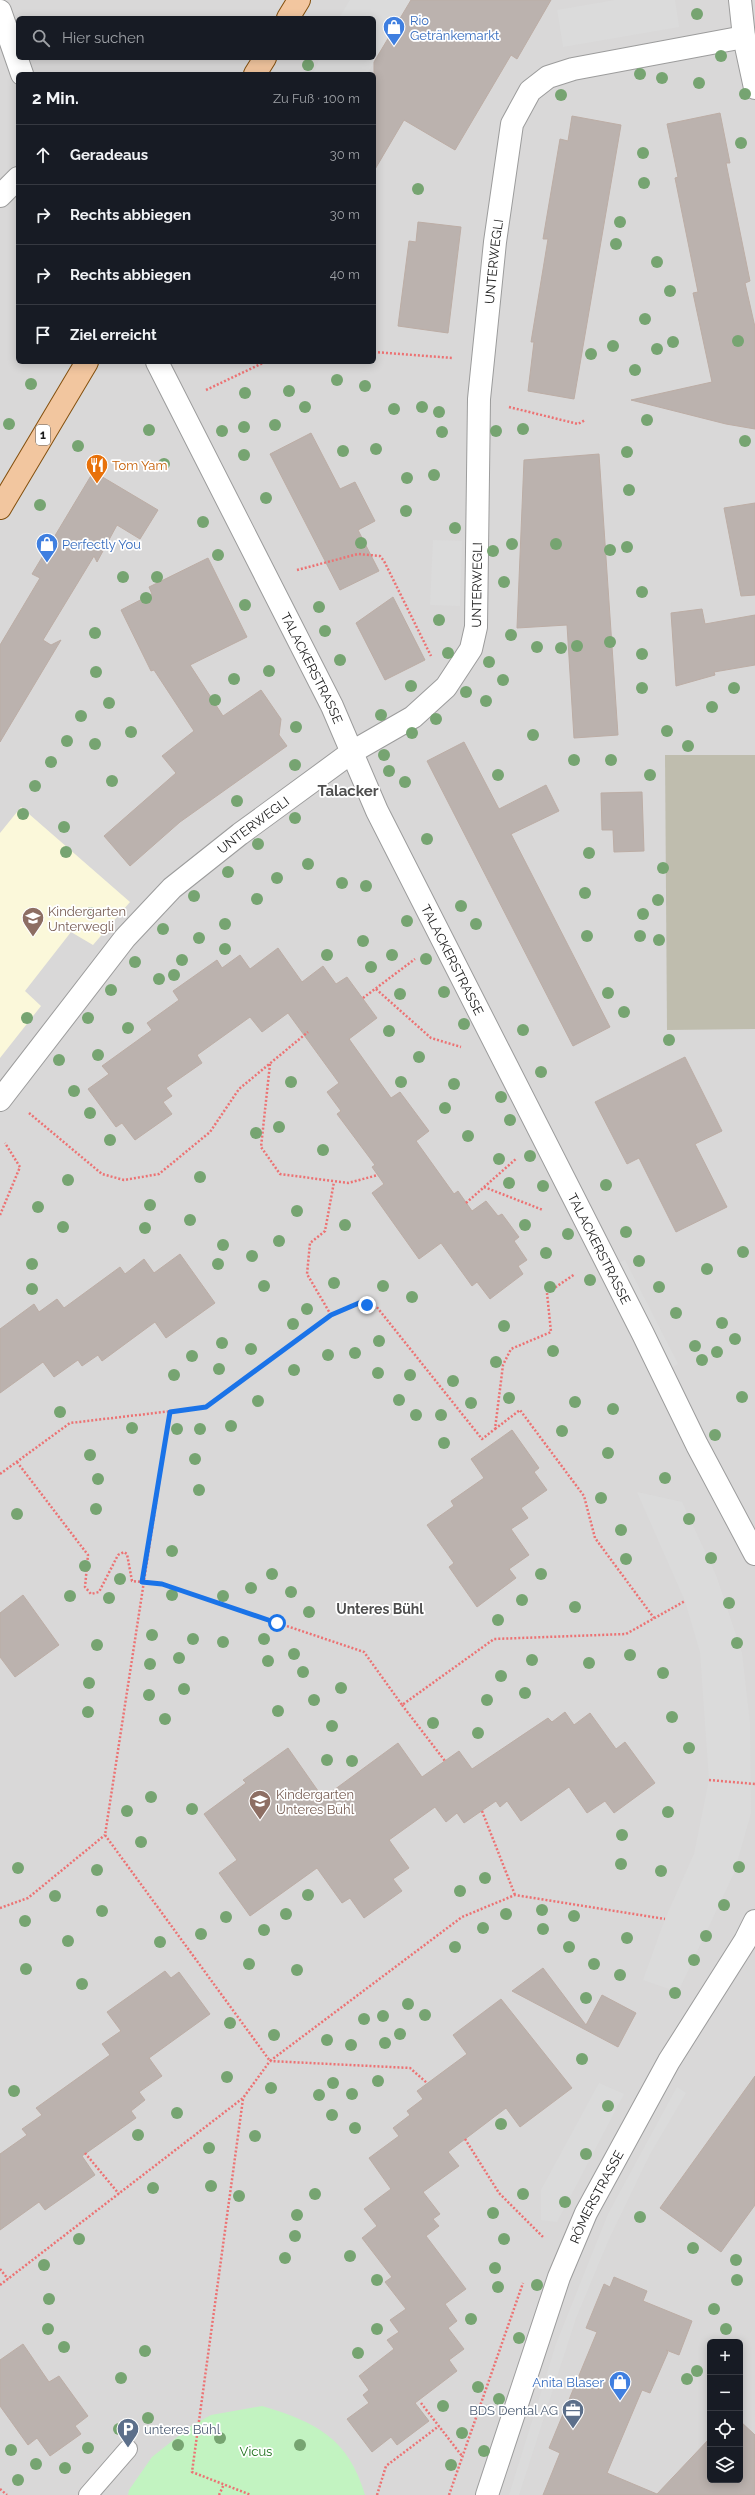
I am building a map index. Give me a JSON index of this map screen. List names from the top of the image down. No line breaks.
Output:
{"streets":{"main road":["1"],"street":["UNTERWEGLI","TALACKERSTRASSE","RÖMERSTRASSE"]},"crossings":[["UNTERWEGLI","TALACKERSTRASSE"]],"districts":["Talacker","Unteres Bühl"],"parks":["Vicus"],"places":{"shop":["Rio Getränkemarkt","Perfectly You","Anita Blaser"],"restaurant":["Tom Yam"],"school or university":["Kindergarten Unterwegli","Kindergarten Unteres Bühl"],"office":["BDS Dental AG"],"parking":["unteres Bühl"]},"page":{"search":"Hier suchen","heading":["2 Min.","Zu Fuß · 100 m"],"list":[["Geradeaus","30 m"],["Rechts abbiegen","30 m"],["Rechts abbiegen","40 m"],"Ziel erreicht"],"map_buttons":["+","−"]}}
